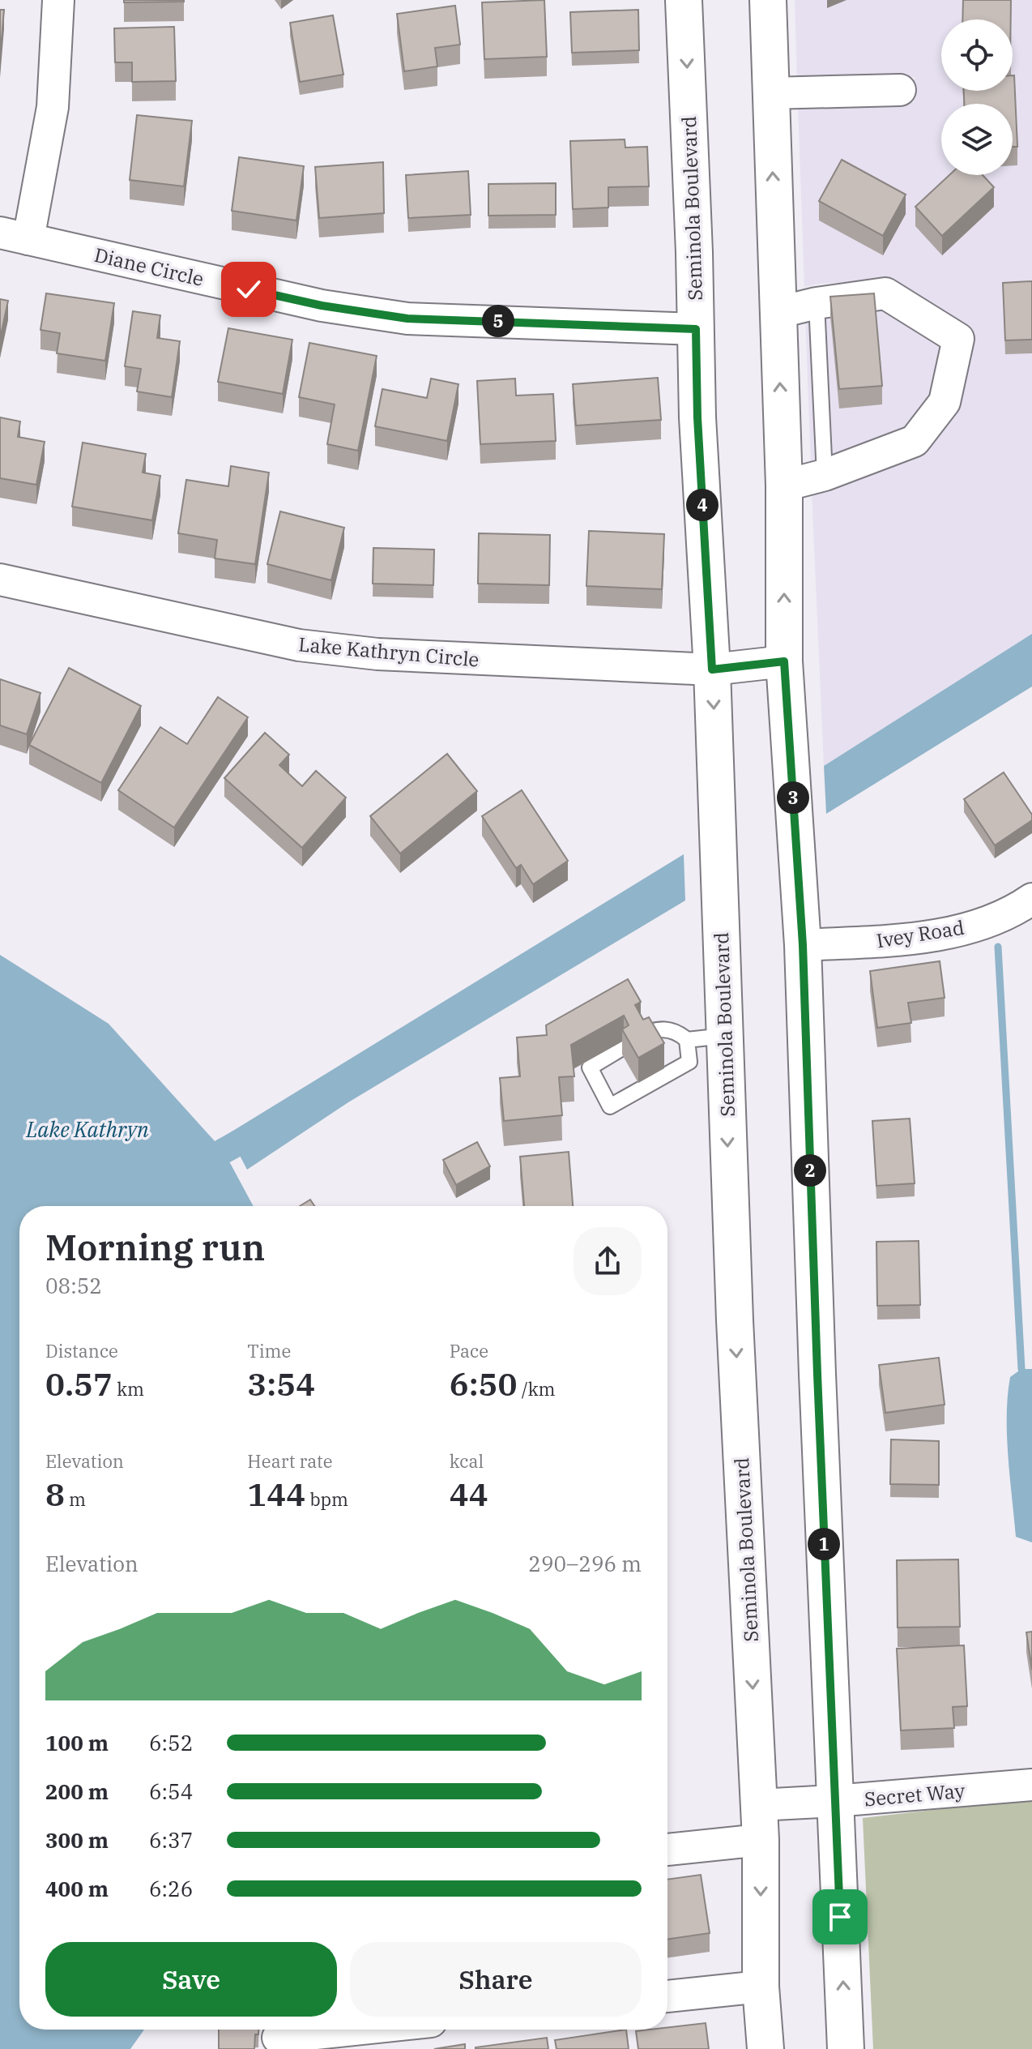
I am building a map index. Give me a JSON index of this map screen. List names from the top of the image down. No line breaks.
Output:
{"streets":{"main road":["Seminola Boulevard"],"street":["Diane Circle","Lake Kathryn Circle","Ivey Road","Secret Way"]},"crossings":[["Seminola Boulevard","Diane Circle"],["Seminola Boulevard","Lake Kathryn Circle"],["Seminola Boulevard","Secret Way"]],"water":["Lake Kathryn"],"page":{"pins":["5","4","3","2","1"],"heading":["Morning run","08:52"],"stats":[["Distance","0.57 km"],["Time","3:54"],["Pace","6:50 /km"],["Elevation","8 m"],["Heart rate","144 bpm"],["kcal","44"]],"chart":["Elevation","290–296 m"],"list":[{"name":"100 m","note":"6:52"},{"name":"200 m","note":"6:54"},{"name":"300 m","note":"6:37"},{"name":"400 m","note":"6:26"}],"buttons":["Save","Share"]}}
